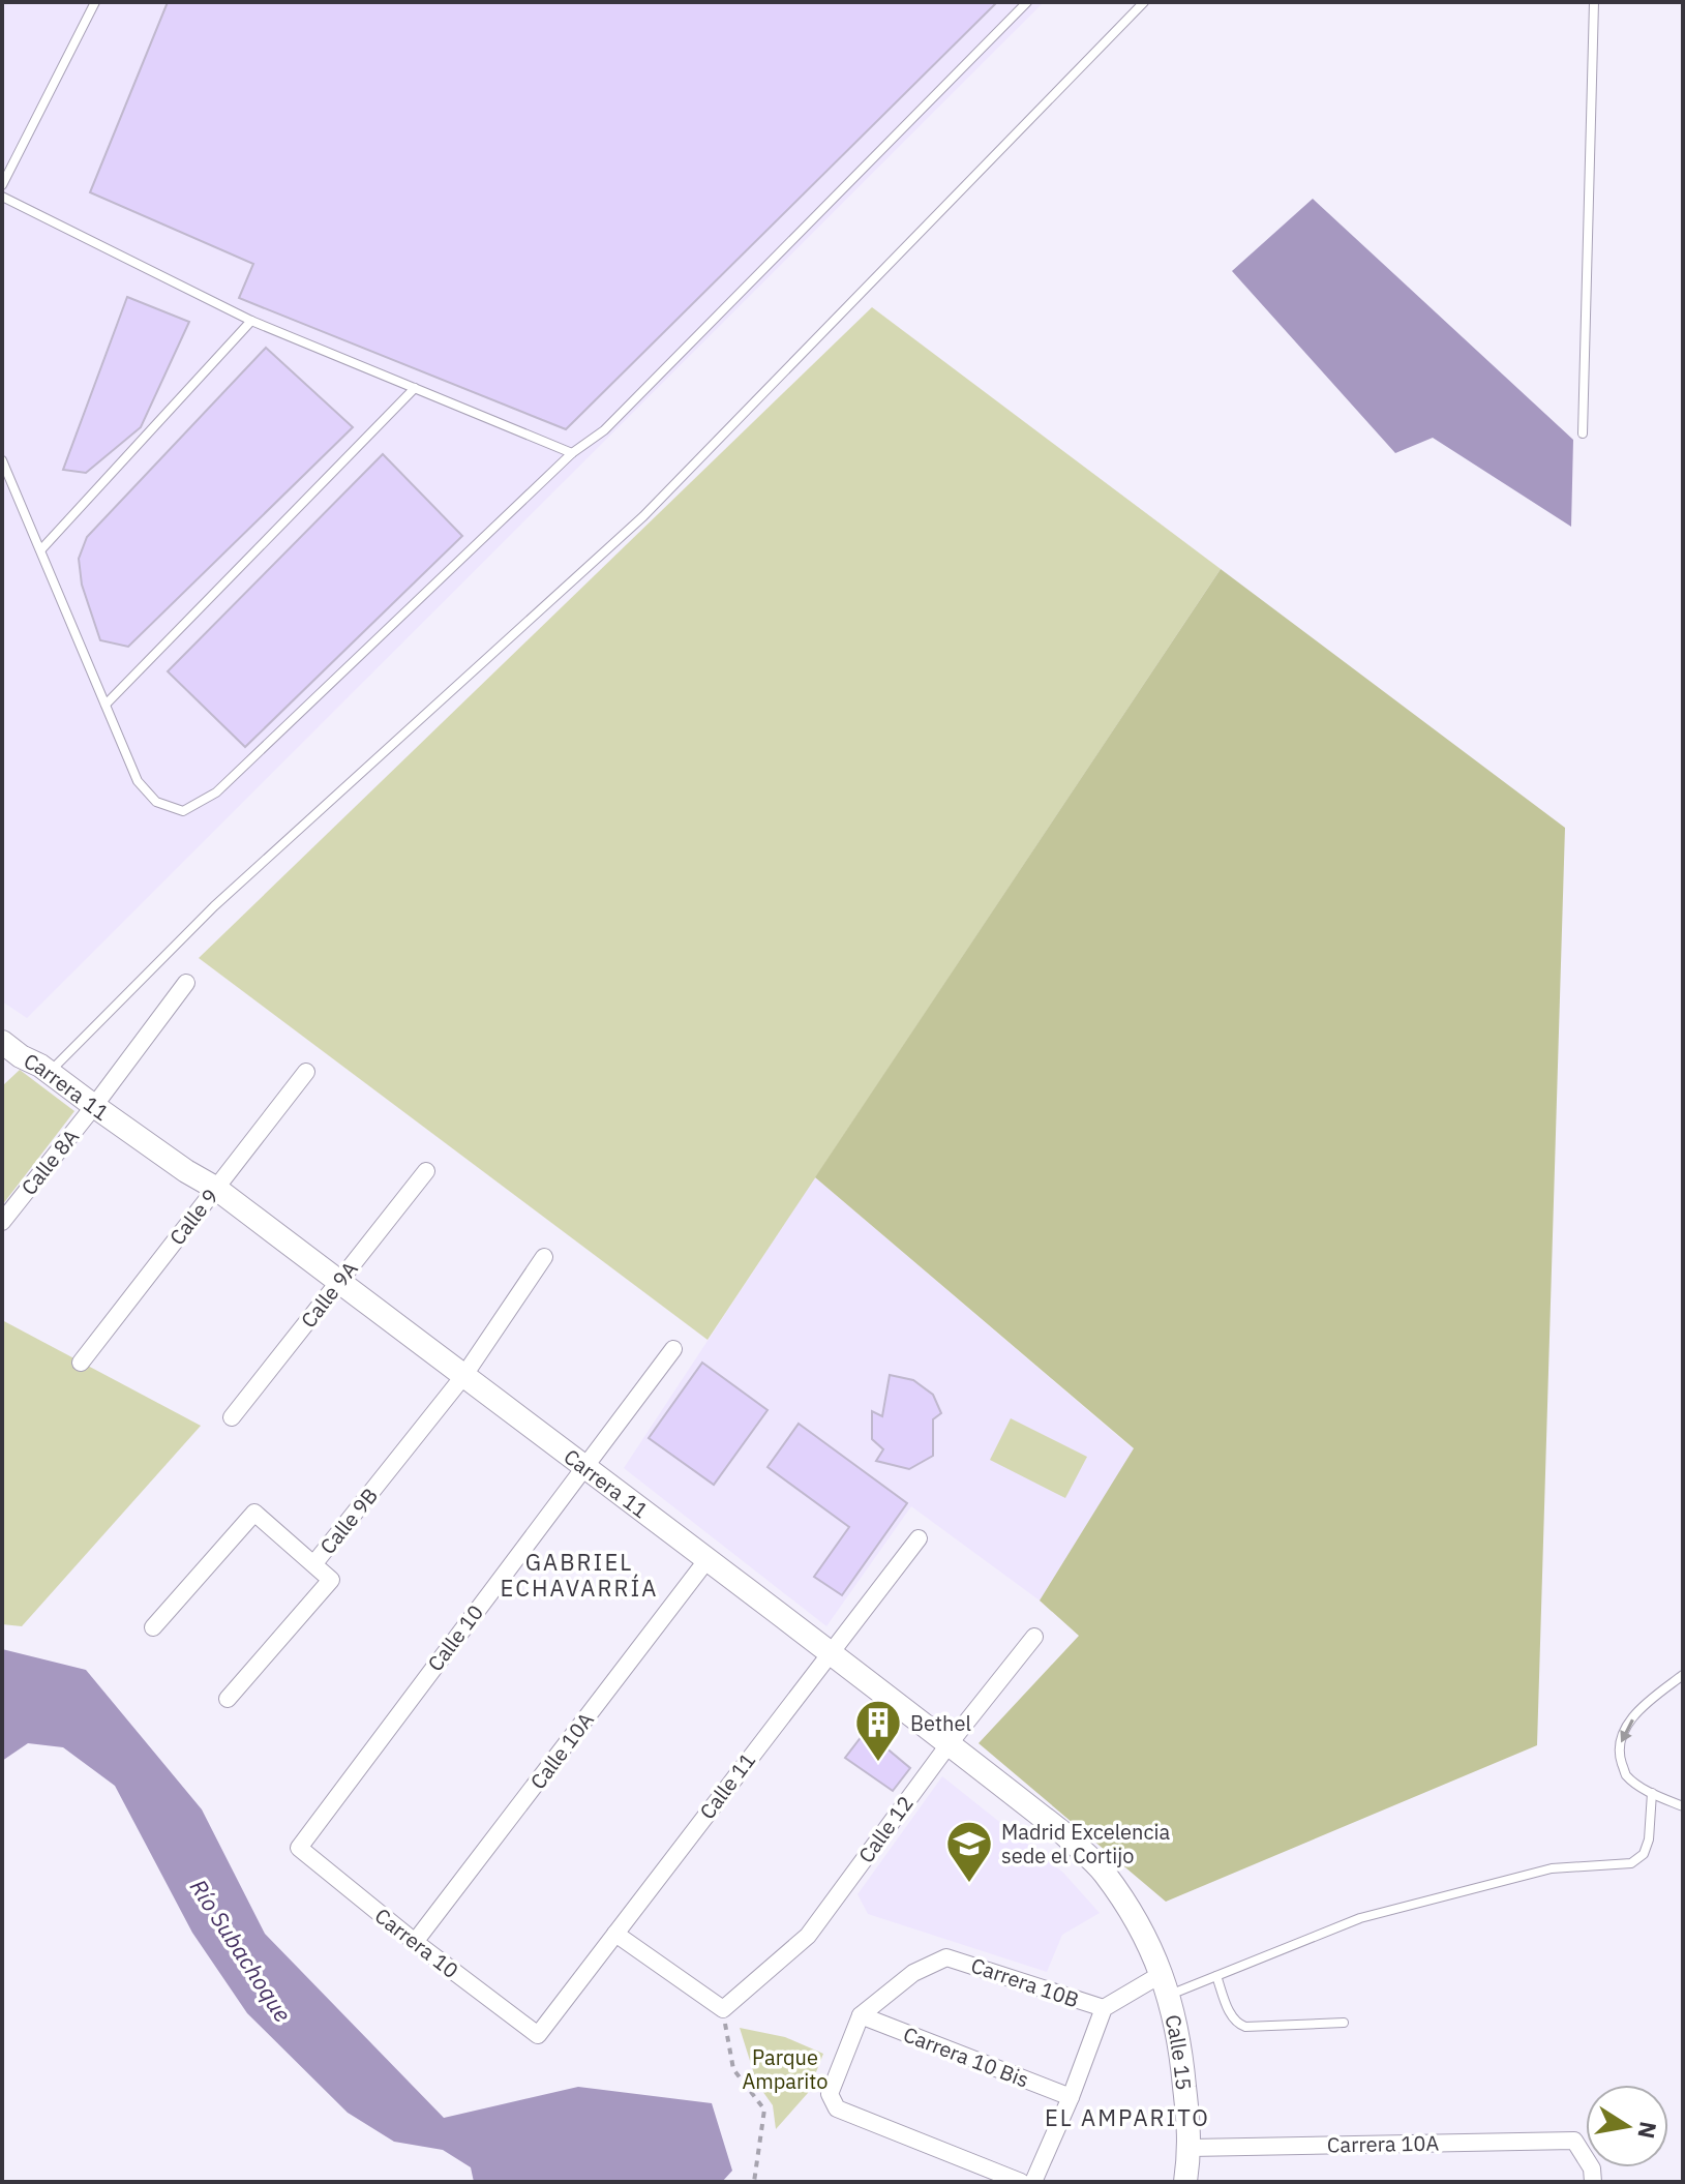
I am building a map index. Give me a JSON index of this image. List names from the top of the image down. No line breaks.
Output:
{"streets":{"street":["Carrera 11","Calle 8A","Calle 9","Calle 9A","Calle 9B","Calle 10","Calle 10A","Calle 11","Calle 12","Carrera 10","Carrera 10B","Calle 15","Carrera 10 Bis","Carrera 10A"]},"crossings":[["Carrera 11","Calle 8A"],["Carrera 11","Calle 9"],["Carrera 11","Calle 9A"],["Carrera 11","Calle 9B"],["Carrera 11","Calle 10"],["Carrera 11","Calle 10A"],["Carrera 11","Calle 11"],["Carrera 11","Calle 12"],["Carrera 11","Calle 15"],["Calle 10","Carrera 10"],["Calle 10A","Carrera 10"],["Calle 11","Carrera 10"],["Carrera 10B","Carrera 10 Bis"],["Calle 15","Carrera 10A"]],"districts":["GABRIEL ECHAVARRÍA","EL AMPARITO"],"water":["Río Subachoque"],"parks":["Parque Amparito"],"places":{"building":["Bethel"],"school or university":["Madrid Excelencia sede el Cortijo"]},"north":"right"}
